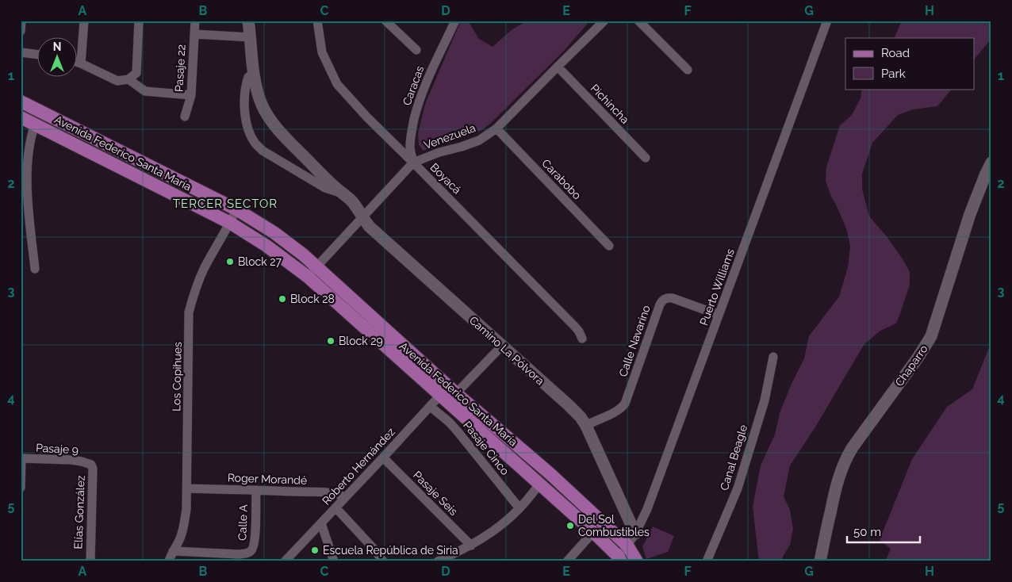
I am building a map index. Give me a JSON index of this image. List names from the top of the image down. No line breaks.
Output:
{"streets":{"main road":["Avenida Federico Santa María"],"street":["Pasaje 22","Caracas","Pichincha","Venezuela","Boyacá","Carabobo","Puerto Williams","Calle Navarino","Camino La Pólvora","Chaparro","Los Copihues","Pasaje Cinco","Pasaje 9","Canal Beagle","Roberto Hernández","Roger Morandé","Pasaje Seis","Elías González","Calle A"]},"crossings":[["Caracas","Venezuela"],["Caracas","Boyacá"],["Pichincha","Venezuela"],["Venezuela","Avenida Federico Santa María"],["Venezuela","Boyacá"],["Venezuela","Carabobo"],["Venezuela","Camino La Pólvora"],["Avenida Federico Santa María","Puerto Williams"],["Avenida Federico Santa María","Los Copihues"],["Avenida Federico Santa María","Roberto Hernández"],["Puerto Williams","Calle Navarino"],["Puerto Williams","Camino La Pólvora"],["Calle Navarino","Camino La Pólvora"],["Camino La Pólvora","Roberto Hernández"],["Los Copihues","Roger Morandé"],["Pasaje Cinco","Roberto Hernández"],["Pasaje 9","Elías González"],["Roberto Hernández","Roger Morandé"],["Roberto Hernández","Pasaje Seis"],["Roger Morandé","Calle A"]],"districts":["TERCER SECTOR"],"places":["Block 27","Block 28","Block 29","Del Sol Combustibles","Escuela República de Siria"],"legend":["Road","Park"],"scale_bar":"50 m","north":"top","grid":{"columns":["A","B","C","D","E","F","G","H"],"rows":["1","2","3","4","5"]}}
